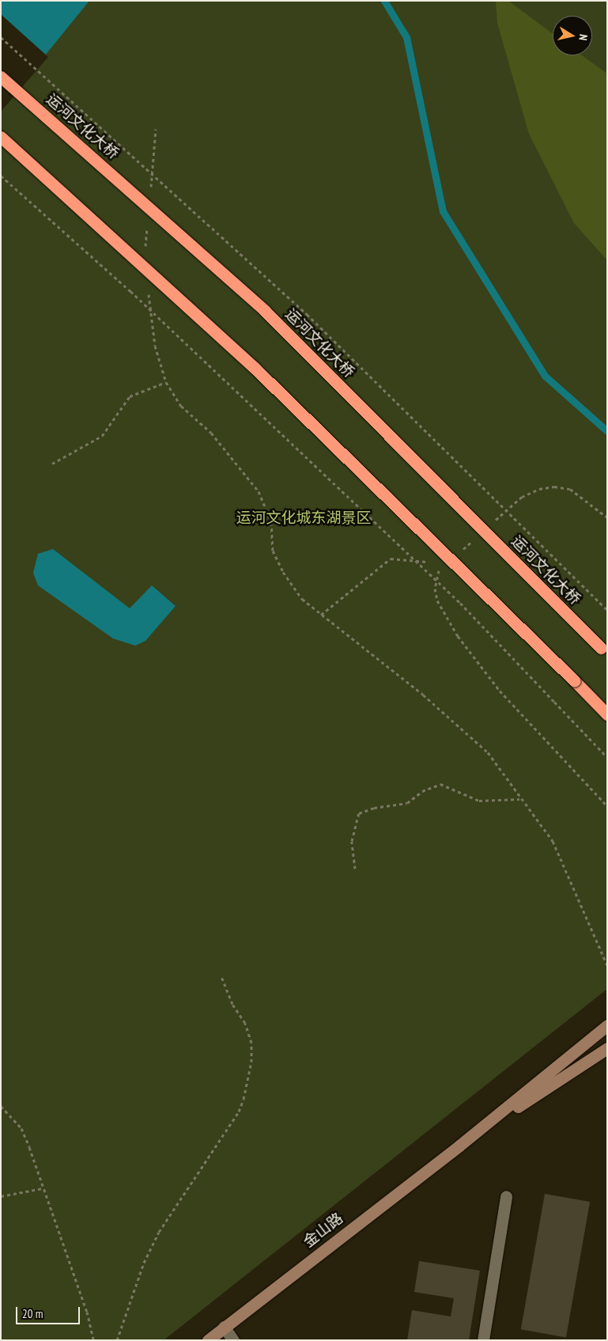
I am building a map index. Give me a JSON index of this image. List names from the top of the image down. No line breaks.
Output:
{"streets":{"highway":["运河文化大桥"],"street":["金山路"]},"parks":["运河文化城东湖景区"],"scale_bar":"20 m","north":"right"}
